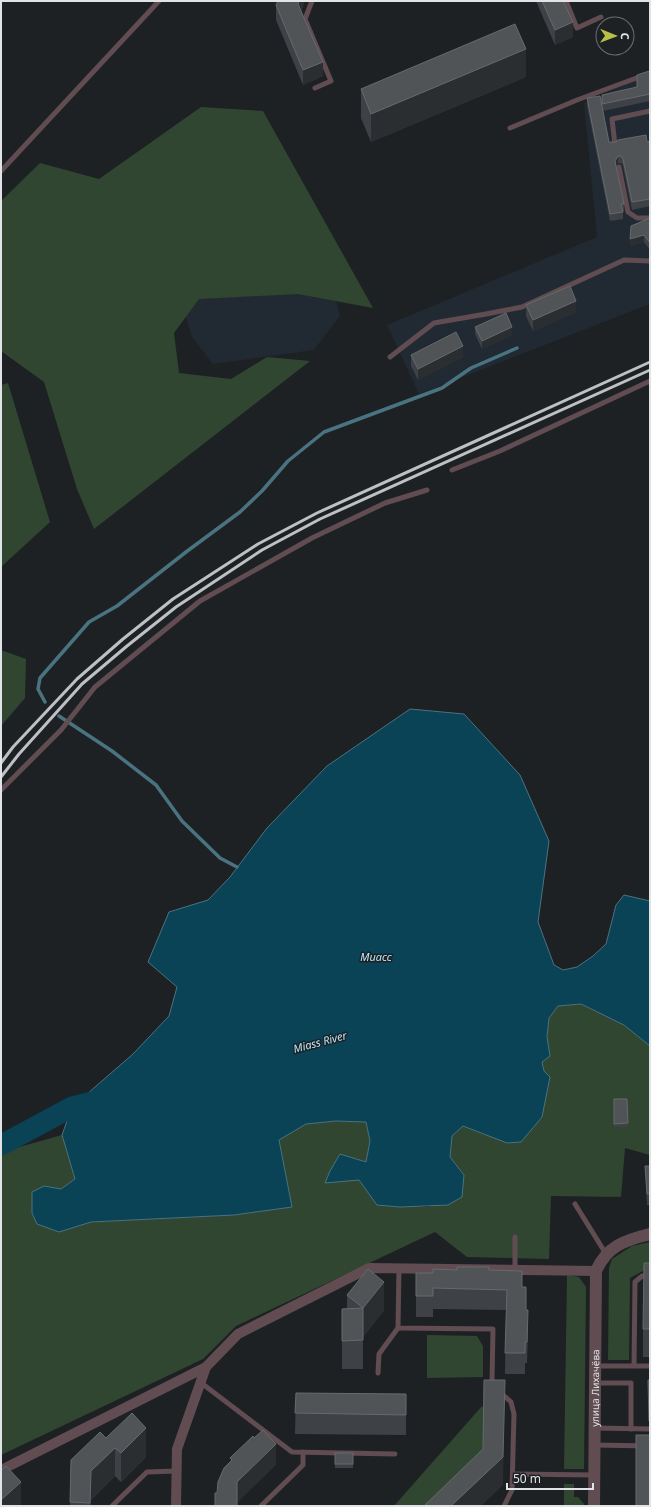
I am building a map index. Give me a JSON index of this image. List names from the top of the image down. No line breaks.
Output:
{"streets":{"street":["улица Лихачёва"]},"water":["Миасс","Miass River"],"scale_bar":"50 m","north":"right"}
